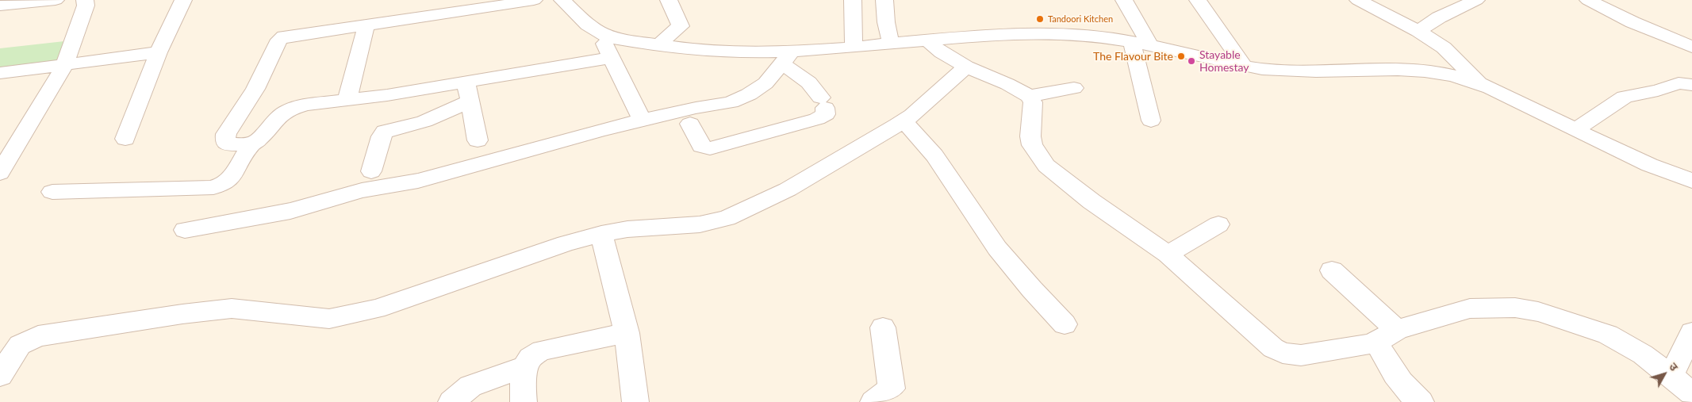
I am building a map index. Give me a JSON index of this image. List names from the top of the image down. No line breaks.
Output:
{"places":["Tandoori Kitchen","The Flavour Bite","Stayable Homestay"],"north":"top right"}
